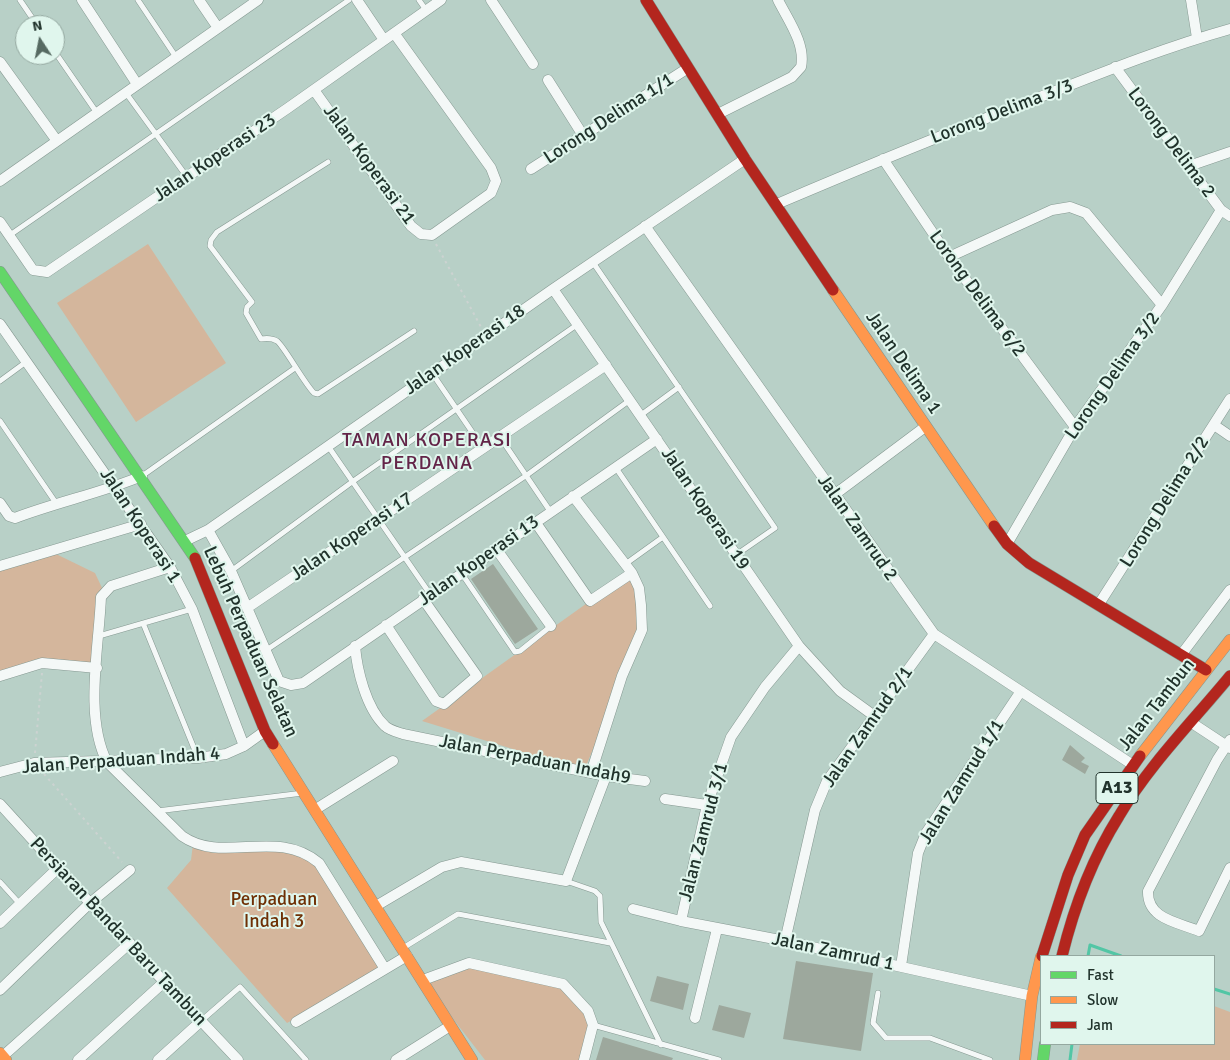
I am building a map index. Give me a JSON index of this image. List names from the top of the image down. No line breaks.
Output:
{"streets":{"street":["Lorong Delima 3/3","Lorong Delima 1/1","Lorong Delima 2","Jalan Koperasi 23","Jalan Koperasi 21","Lorong Delima 6/2","Jalan Koperasi 18","Jalan Delima 1","Lorong Delima 3/2","Lorong Delima 2/2","Jalan Koperasi 19","Jalan Koperasi 1","Jalan Zamrud 2","Jalan Koperasi 17","Jalan Koperasi 13","Lebuh Perpaduan Selatan","Jalan Tambun","Jalan Zamrud 2/1","Jalan Perpaduan Indah9","Jalan Perpaduan Indah 4","Jalan Zamrud 1/1","A13","Jalan Zamrud 3/1","Persiaran Bandar Baru Tambun","Jalan Zamrud 1"]},"crossings":[["Lorong Delima 3/3","Lorong Delima 2"],["Lorong Delima 3/3","Lorong Delima 6/2"],["Lorong Delima 3/3","Jalan Delima 1"],["Lorong Delima 1/1","Jalan Delima 1"],["Lorong Delima 2","Lorong Delima 3/2"],["Jalan Koperasi 23","Jalan Koperasi 21"],["Lorong Delima 6/2","Lorong Delima 3/2"],["Jalan Koperasi 18","Jalan Delima 1"],["Jalan Koperasi 18","Jalan Koperasi 19"],["Jalan Koperasi 18","Jalan Zamrud 2"],["Jalan Koperasi 18","Lebuh Perpaduan Selatan"],["Jalan Delima 1","Lorong Delima 3/2"],["Jalan Delima 1","Lorong Delima 2/2"],["Jalan Delima 1","Jalan Tambun"],["Jalan Koperasi 19","Jalan Koperasi 17"],["Jalan Koperasi 19","Jalan Koperasi 13"],["Jalan Koperasi 19","Jalan Zamrud 2/1"],["Jalan Koperasi 19","Jalan Zamrud 3/1"],["Jalan Koperasi 1","Jalan Perpaduan Indah 4"],["Jalan Zamrud 2","Jalan Tambun"],["Jalan Zamrud 2","Jalan Zamrud 2/1"],["Jalan Zamrud 2","Jalan Zamrud 1/1"],["Jalan Koperasi 13","Jalan Perpaduan Indah9"],["Lebuh Perpaduan Selatan","Jalan Perpaduan Indah 4"],["Jalan Tambun","Jalan Zamrud 1"],["Jalan Zamrud 2/1","Jalan Zamrud 1"],["Jalan Zamrud 1/1","Jalan Zamrud 1"],["Jalan Zamrud 3/1","Jalan Zamrud 1"]],"districts":["TAMAN KOPERASI PERDANA"],"parks":["Perpaduan Indah 3"],"legend":["Fast","Slow","Jam"],"north":"top"}
